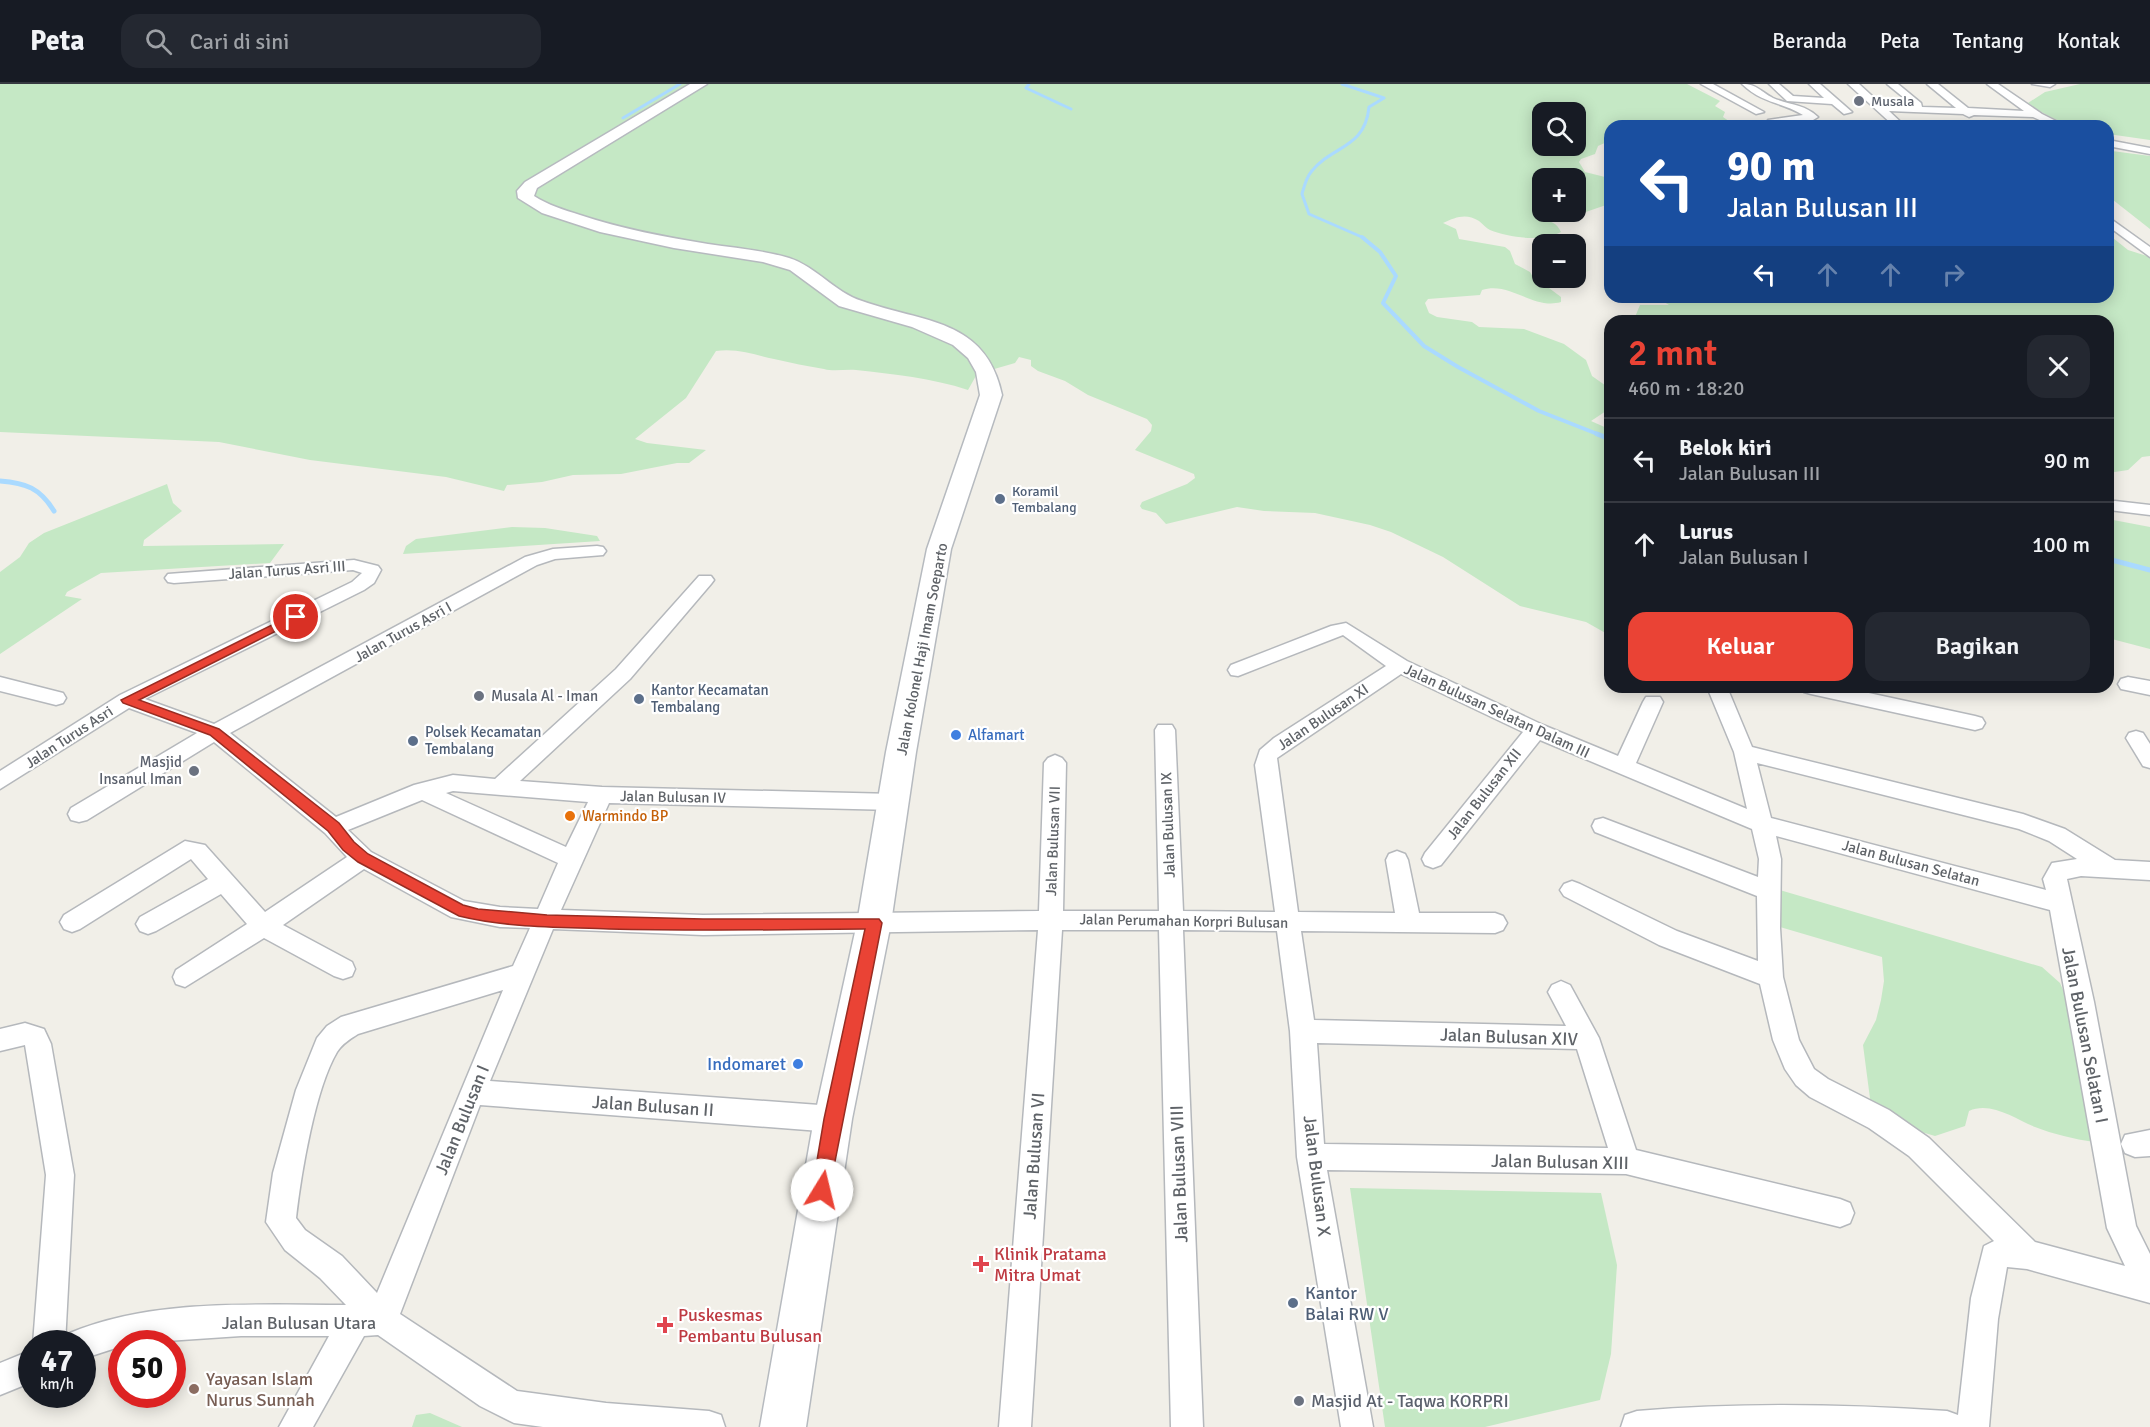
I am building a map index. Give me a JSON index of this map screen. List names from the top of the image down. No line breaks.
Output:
{"streets":{"main road":["Jalan Kolonel Haji Imam Soeparto"],"street":["Jalan Turus Asri III","Jalan Turus Asri I","Jalan Bulusan Selatan Dalam III","Jalan Bulusan XI","Jalan Turus Asri","Jalan Bulusan XII","Jalan Bulusan IV","Jalan Bulusan IX","Jalan Bulusan VII","Jalan Bulusan Selatan","Jalan Perumahan Korpri Bulusan","Jalan Bulusan Selatan I","Jalan Bulusan XIV","Jalan Bulusan II","Jalan Bulusan I","Jalan Bulusan VI","Jalan Bulusan XIII","Jalan Bulusan VIII","Jalan Bulusan X","Jalan Bulusan Utara"]},"crossings":[["Jalan Turus Asri III","Jalan Turus Asri"],["Jalan Turus Asri I","Jalan Turus Asri"],["Jalan Kolonel Haji Imam Soeparto","Jalan Bulusan IV"],["Jalan Kolonel Haji Imam Soeparto","Jalan Perumahan Korpri Bulusan"],["Jalan Kolonel Haji Imam Soeparto","Jalan Bulusan II"],["Jalan Bulusan Selatan Dalam III","Jalan Bulusan XI"],["Jalan Bulusan Selatan Dalam III","Jalan Bulusan XII"],["Jalan Bulusan Selatan Dalam III","Jalan Bulusan Selatan"],["Jalan Bulusan XI","Jalan Perumahan Korpri Bulusan"],["Jalan Bulusan XI","Jalan Bulusan X"],["Jalan Bulusan IV","Jalan Bulusan I"],["Jalan Bulusan IX","Jalan Perumahan Korpri Bulusan"],["Jalan Bulusan IX","Jalan Bulusan VIII"],["Jalan Bulusan VII","Jalan Perumahan Korpri Bulusan"],["Jalan Bulusan VII","Jalan Bulusan VI"],["Jalan Bulusan Selatan","Jalan Bulusan Selatan I"],["Jalan Perumahan Korpri Bulusan","Jalan Bulusan I"],["Jalan Perumahan Korpri Bulusan","Jalan Bulusan VI"],["Jalan Perumahan Korpri Bulusan","Jalan Bulusan VIII"],["Jalan Perumahan Korpri Bulusan","Jalan Bulusan X"],["Jalan Bulusan XIV","Jalan Bulusan XIII"],["Jalan Bulusan XIV","Jalan Bulusan X"],["Jalan Bulusan II","Jalan Bulusan I"],["Jalan Bulusan I","Jalan Bulusan Utara"],["Jalan Bulusan XIII","Jalan Bulusan X"]],"places":{"other":["Musala","Koramil Tembalang","Musala Al - Iman","Kantor Kecamatan Tembalang","Alfamart","Polsek Kecamatan Tembalang","Masjid Insanul Iman","Warmindo BP","Indomaret","Kantor Balai RW V","Yayasan Islam Nurus Sunnah","Masjid At - Taqwa KORPRI"],"health":["Klinik Pratama Mitra Umat","Puskesmas Pembantu Bulusan"]},"page":{"header":"Peta","search":"Cari di sini","nav":["Beranda","Peta","Tentang","Kontak"],"map_buttons":["+","−"],"turn":["90 m","Jalan Bulusan III"],"heading":["2 mnt","460 m · 18:20"],"list":[{"name":"Belok kiri","note":"Jalan Bulusan III","value":"90 m"},{"name":"Lurus","note":"Jalan Bulusan I","value":"100 m"}],"buttons":["Keluar","Bagikan"],"speed":"47 km/h","limit":"50"}}
